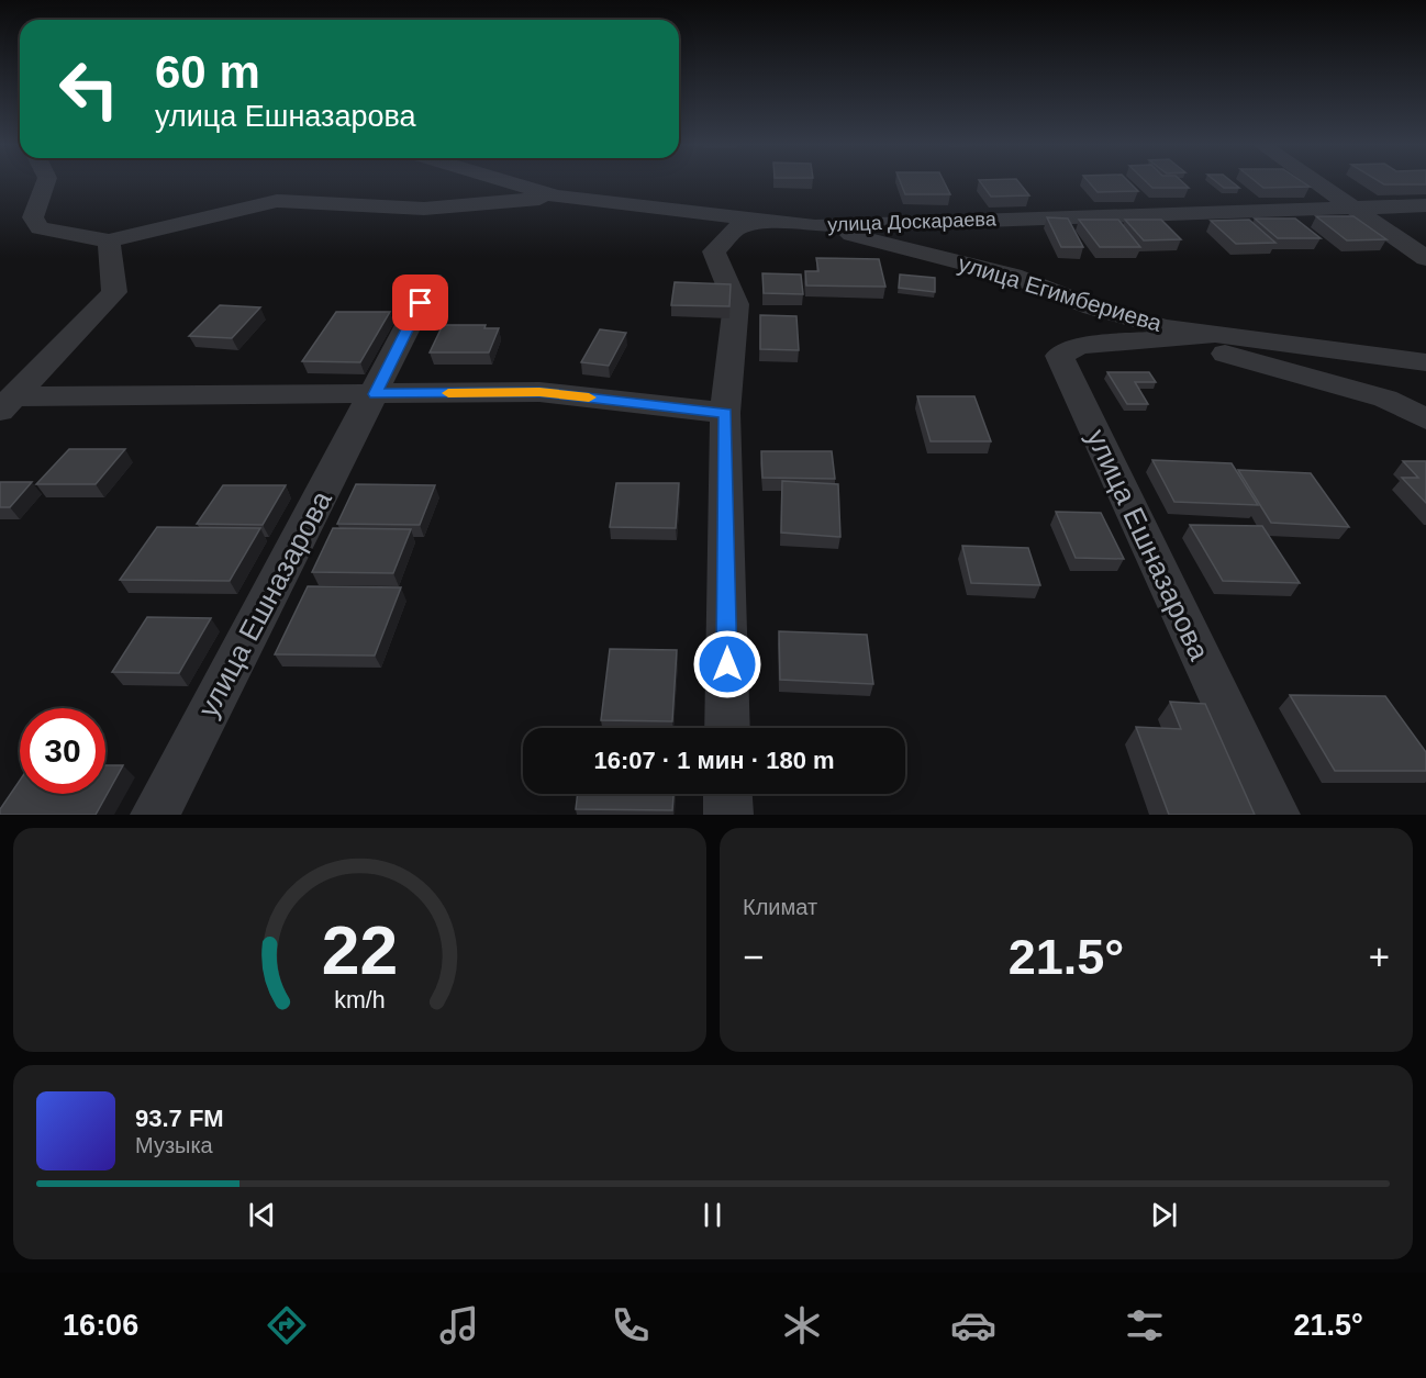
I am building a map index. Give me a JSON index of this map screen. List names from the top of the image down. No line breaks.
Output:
{"streets":{"street":["улица Доскараева","улица Егимбериева","улица Ешназарова"]},"crossings":[["улица Доскараева","улица Егимбериева"],["улица Егимбериева","улица Ешназарова"]],"page":{"turn":["60 m","улица Ешназарова"],"limit":"30","trip":"16:07 · 1 мин · 180 m","tile":"Климат","heat":["−","21.5°","+"],"song":["93.7 FM","Музыка"],"tabs":["16:06","21.5°"],"gauge":["22","km/h"]}}
